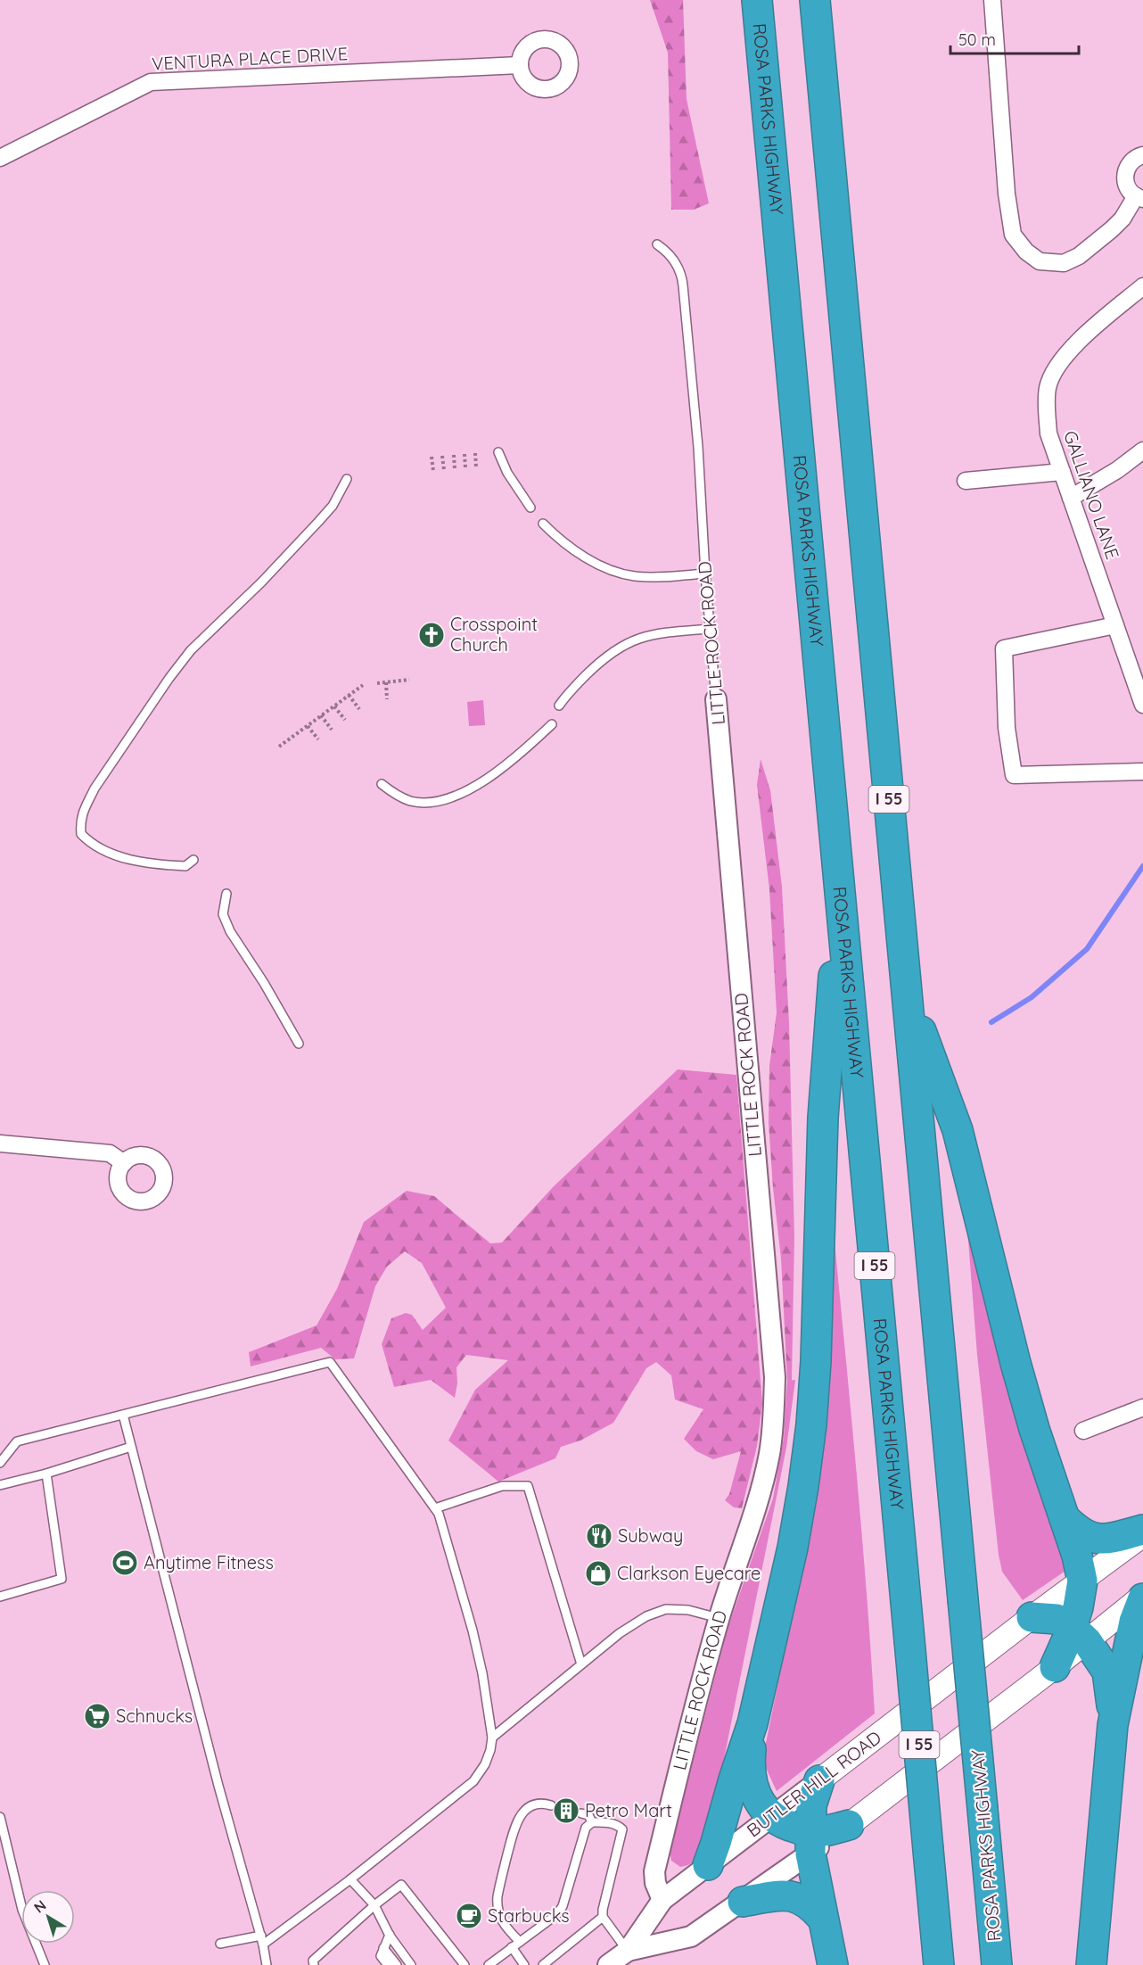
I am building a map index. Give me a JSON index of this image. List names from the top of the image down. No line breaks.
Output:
{"streets":{"highway":["ROSA PARKS HIGHWAY","I 55"],"main road":["BUTLER HILL ROAD"],"street":["VENTURA PLACE DRIVE","GALLIANO LANE","LITTLE ROCK ROAD"]},"crossings":[["LITTLE ROCK ROAD","BUTLER HILL ROAD"]],"places":{"church":["Crosspoint Church"],"restaurant":["Subway"],"sports":["Anytime Fitness"],"shop":["Clarkson Eyecare"],"supermarket":["Schnucks"],"building":["Petro Mart"],"cafe":["Starbucks"]},"scale_bar":"50 m","north":"top left"}
